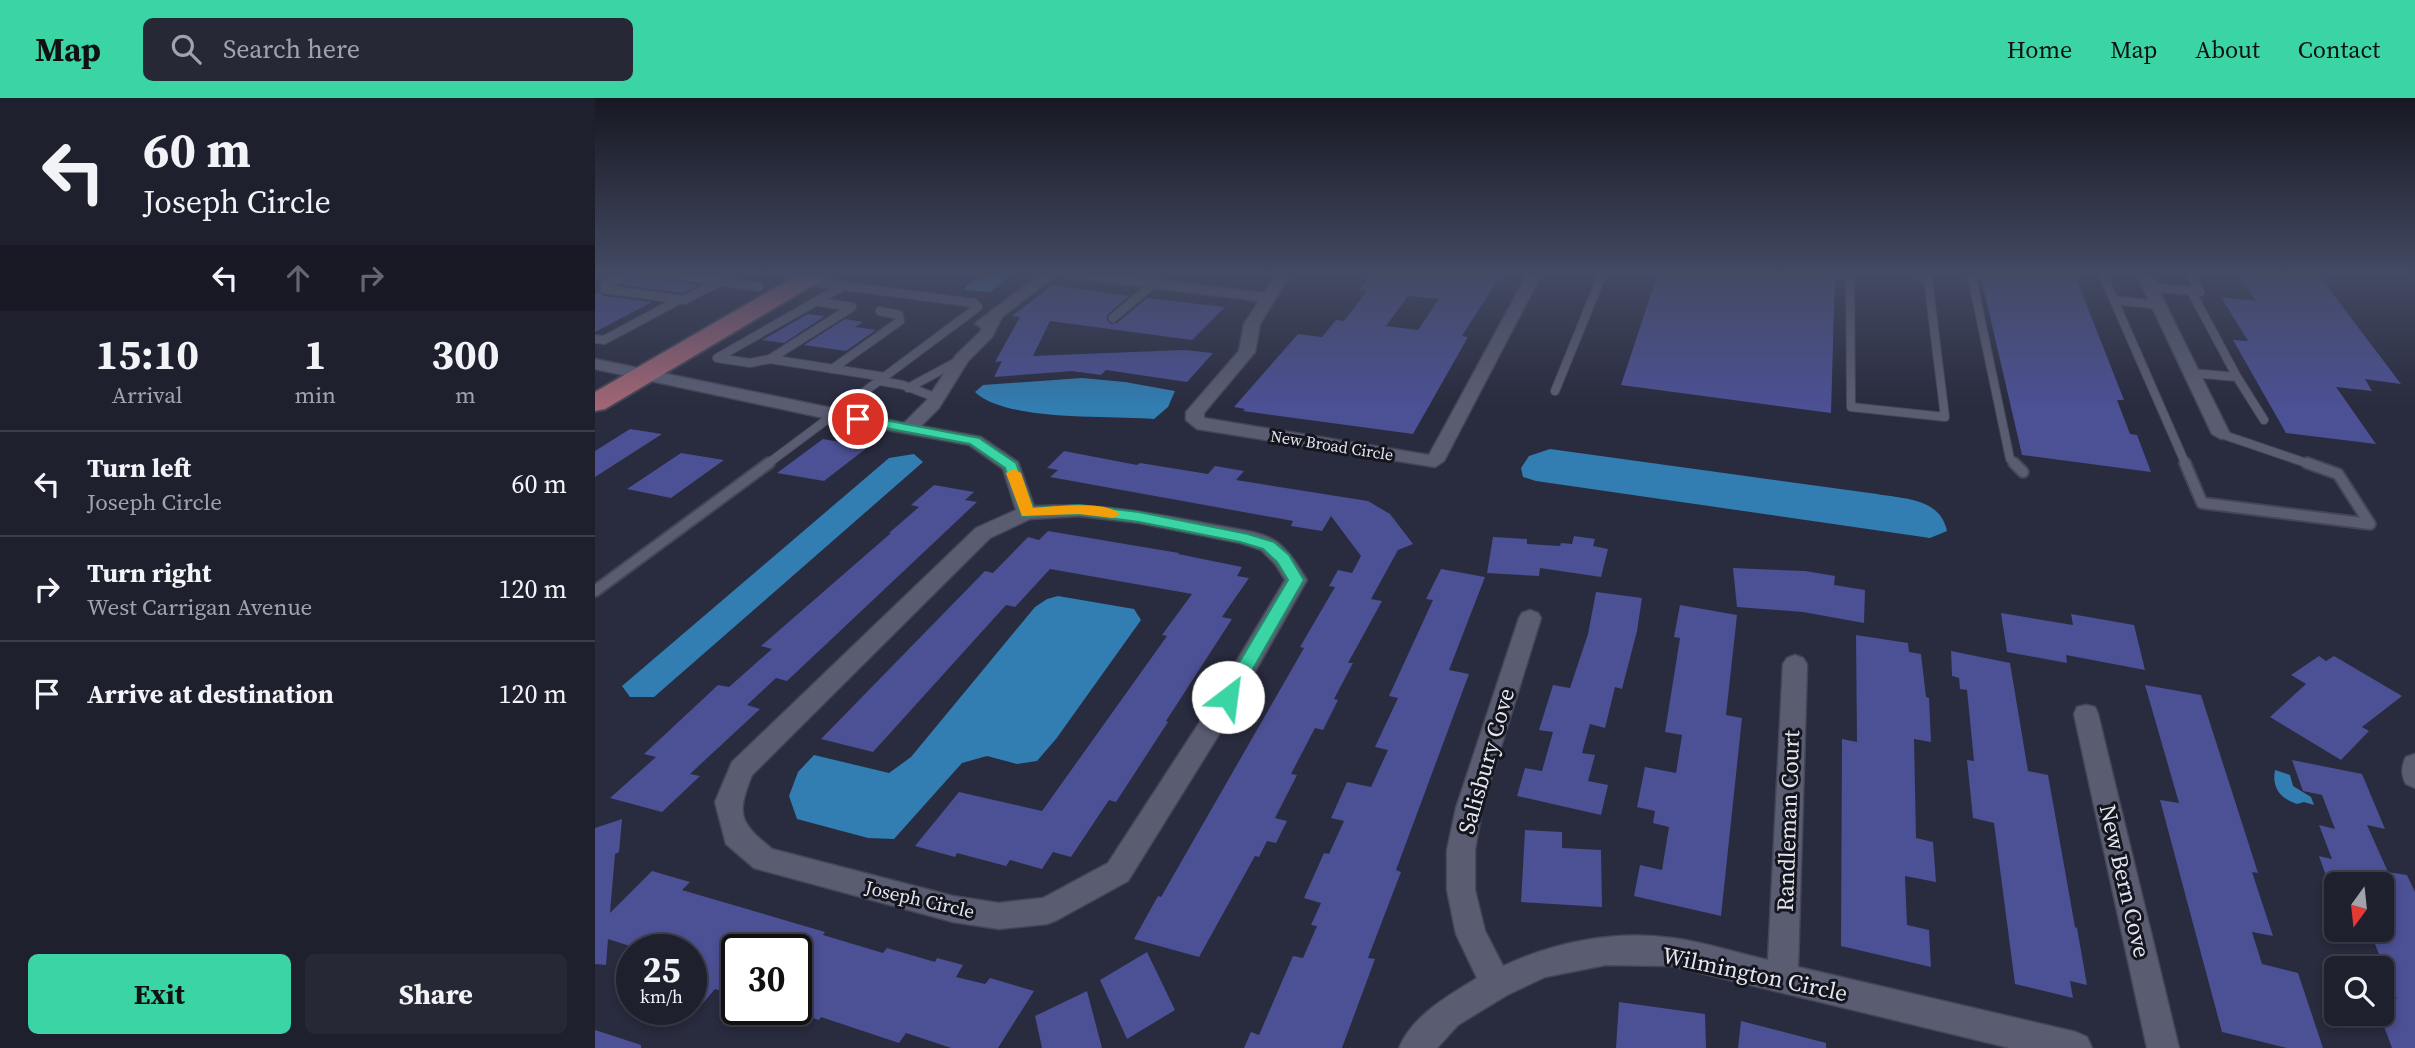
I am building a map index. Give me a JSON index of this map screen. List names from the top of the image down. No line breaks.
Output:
{"streets":{"street":["New Broad Circle","Salisbury Cove","Randleman Court","New Bern Cove","Joseph Circle","Wilmington Circle"]},"crossings":[["Salisbury Cove","Wilmington Circle"],["Randleman Court","Wilmington Circle"]],"north":"bottom","page":{"header":"Map","search":"Search here","nav":["Home","Map","About","Contact"],"turn":["60 m","Joseph Circle"],"eta":["15:10","Arrival","1","min","300","m"],"list":[{"name":"Turn left","note":"Joseph Circle","value":"60 m"},{"name":"Turn right","note":"West Carrigan Avenue","value":"120 m"},{"name":"Arrive at destination","value":"120 m"}],"speed":"25 km/h","limit":"30","buttons":["Exit","Share"]}}
